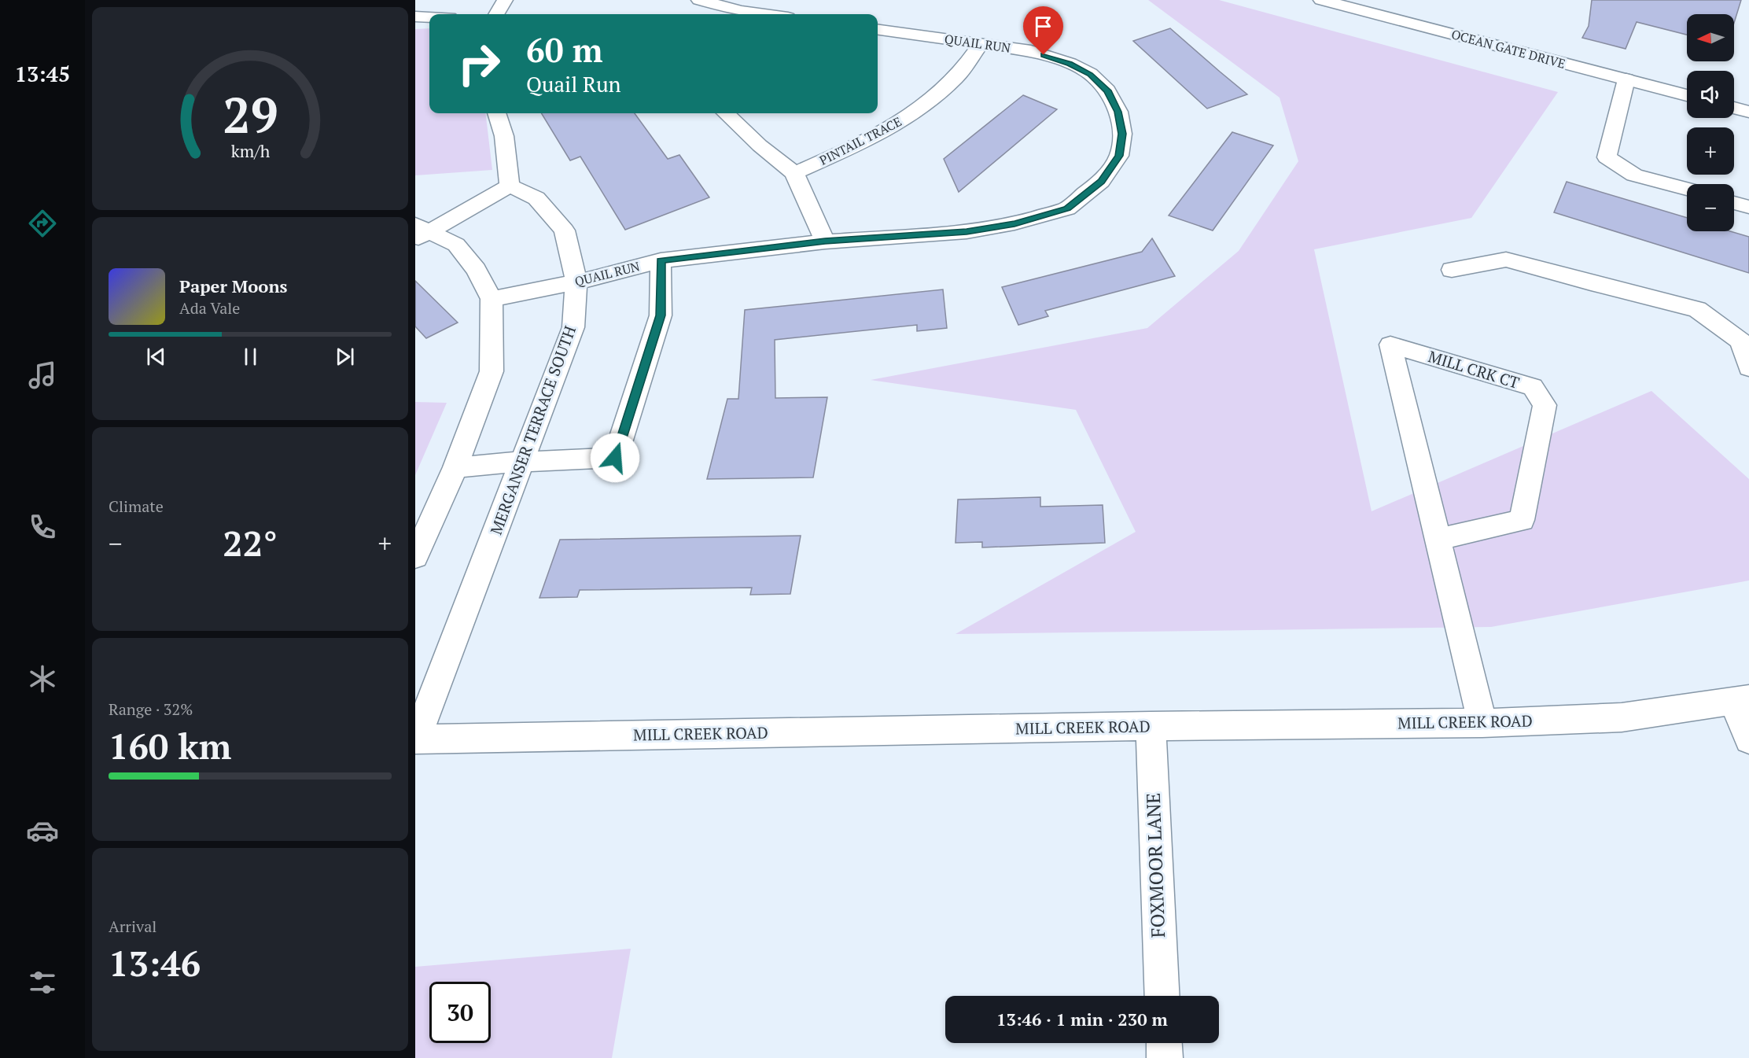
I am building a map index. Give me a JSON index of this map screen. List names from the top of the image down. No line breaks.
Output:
{"streets":{"street":["QUAIL RUN","OCEAN GATE DRIVE","PINTAIL TRACE","MILL CRK CT","MERGANSER TERRACE SOUTH","MILL CREEK ROAD","FOXMOOR LANE"]},"crossings":[["QUAIL RUN","PINTAIL TRACE"],["QUAIL RUN","MERGANSER TERRACE SOUTH"],["MILL CRK CT","MILL CREEK ROAD"],["MERGANSER TERRACE SOUTH","MILL CREEK ROAD"],["MILL CREEK ROAD","FOXMOOR LANE"]],"north":"left","page":{"tabs":"13:45","map_buttons":["+","−"],"turn":["60 m","Quail Run"],"song":["Paper Moons","Ada Vale"],"tile":["Climate",["Range · 32%","160 km"],["Arrival","13:46"]],"heat":["−","22°","+"],"limit":"30","trip":"13:46 · 1 min · 230 m","gauge":["29","km/h"]}}
